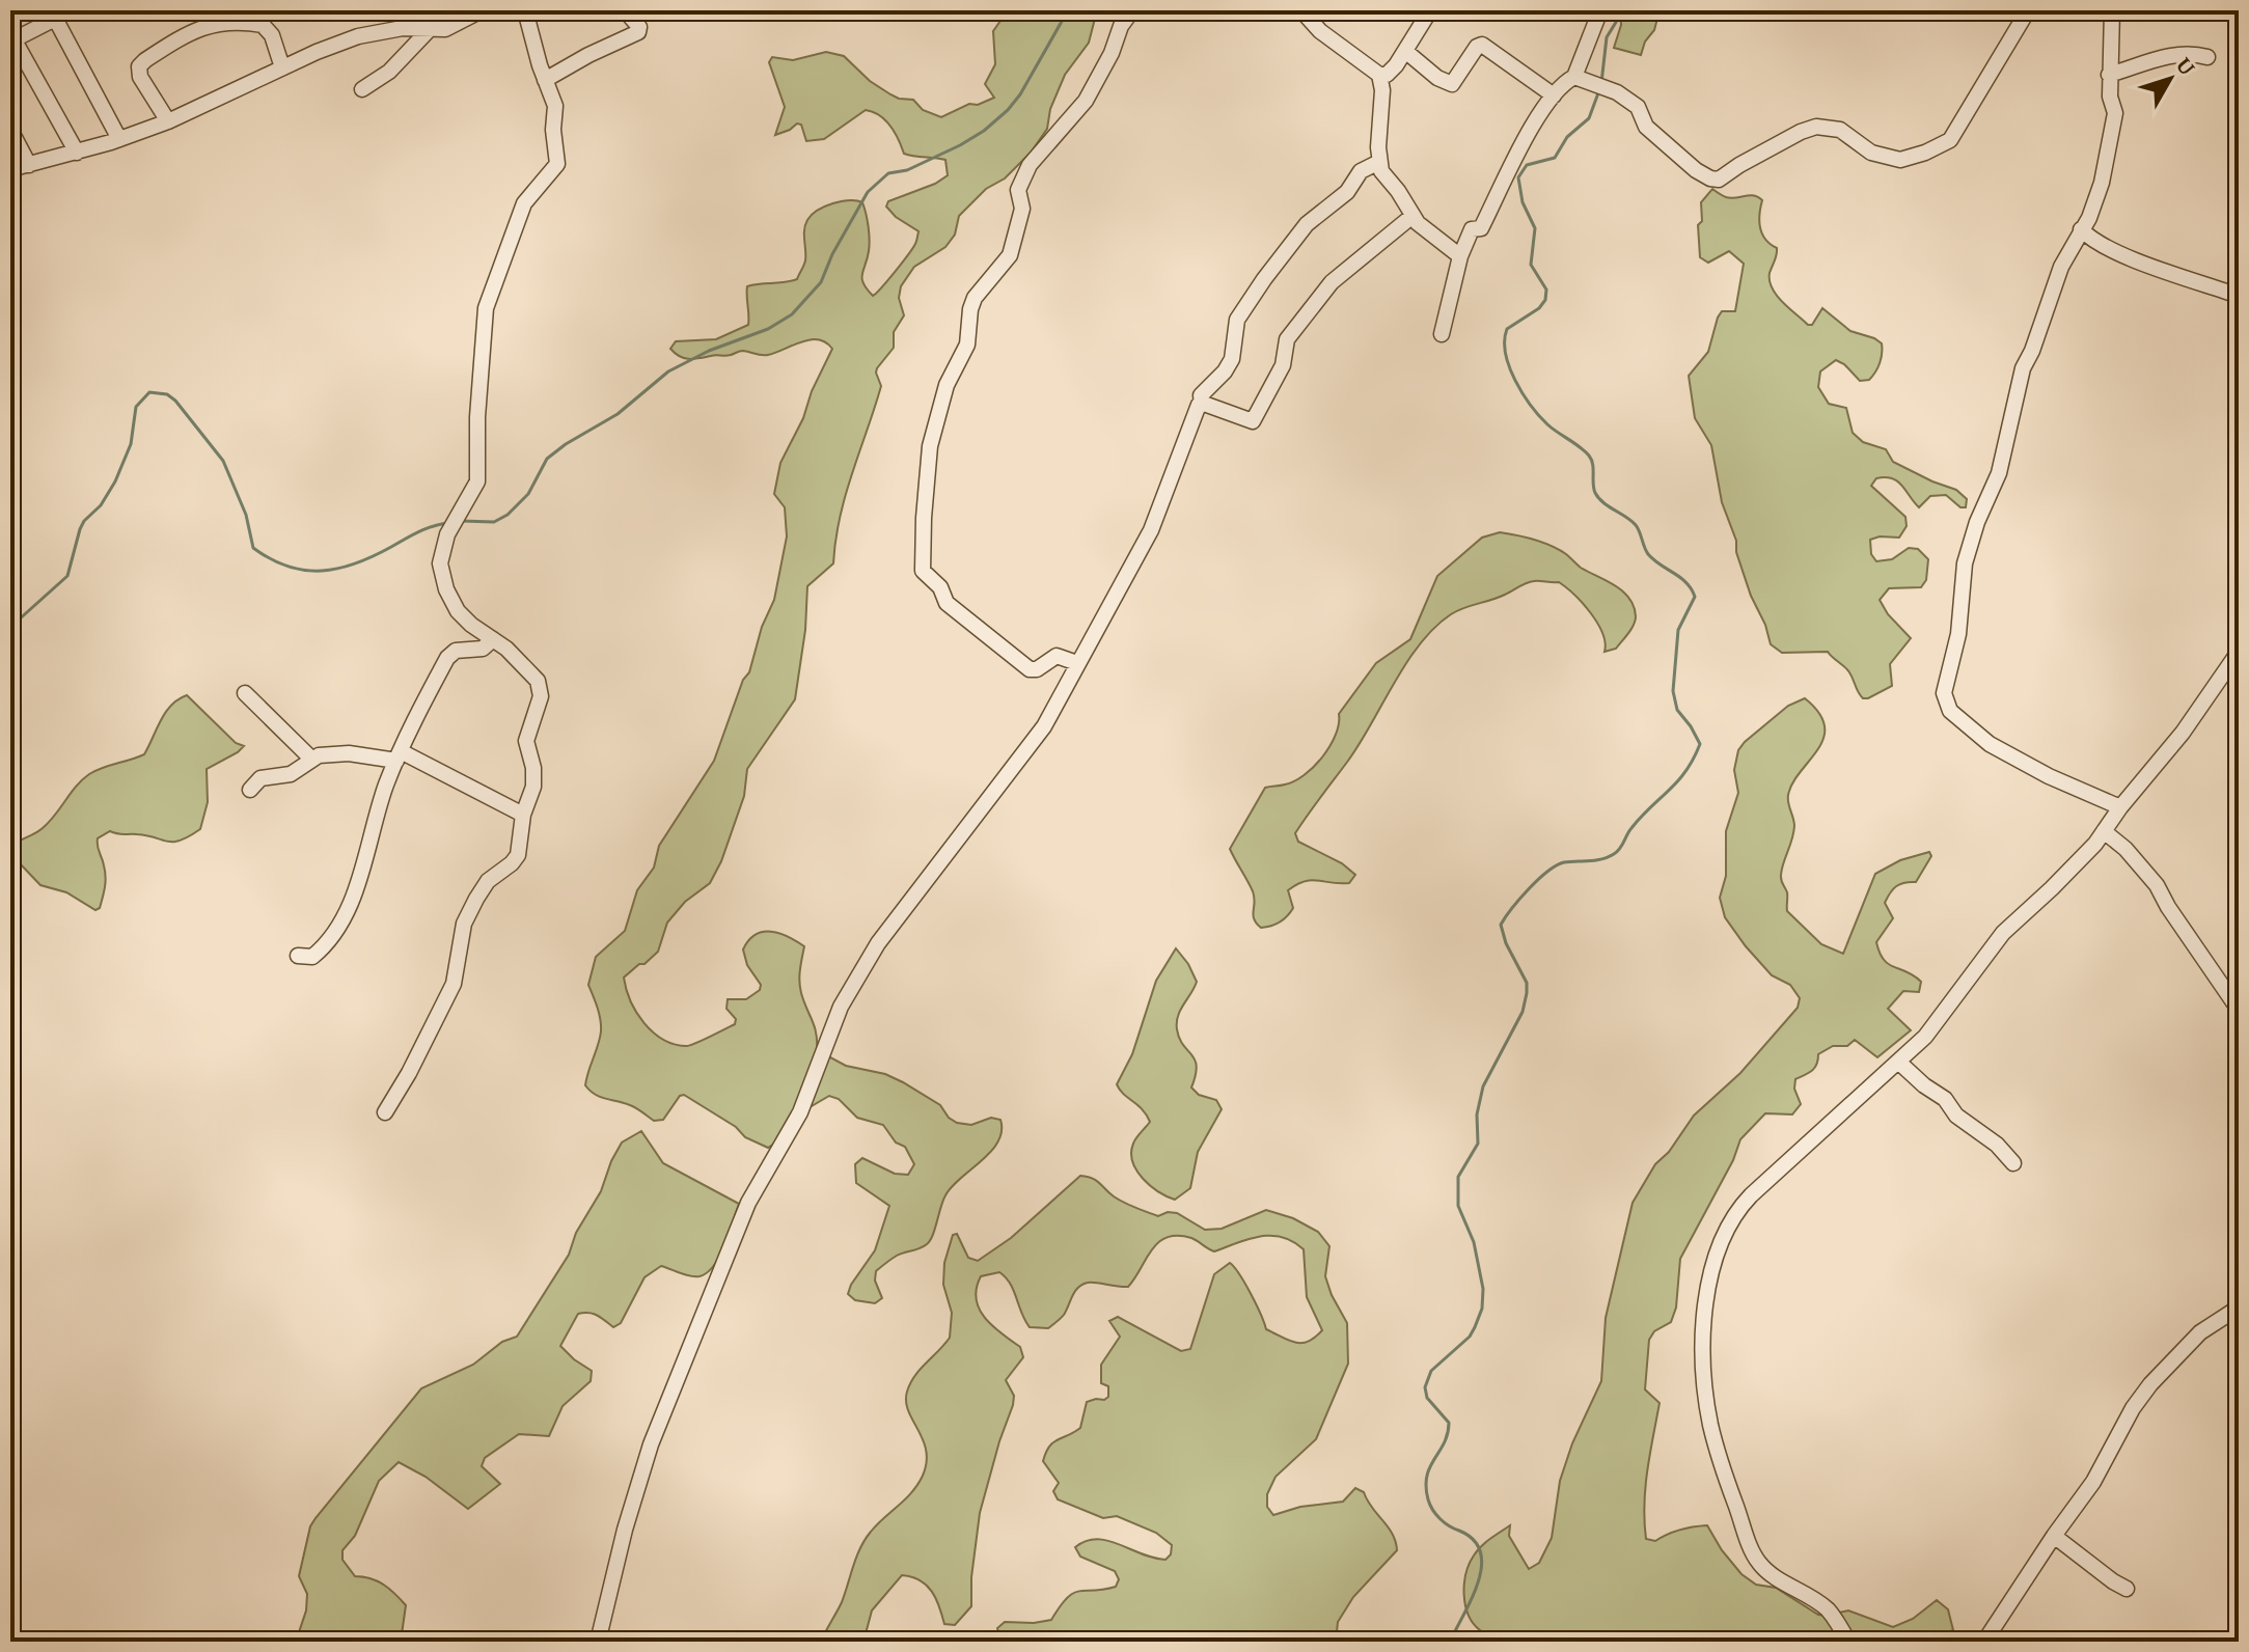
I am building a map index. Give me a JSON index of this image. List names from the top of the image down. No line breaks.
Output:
{"north":"top right"}
